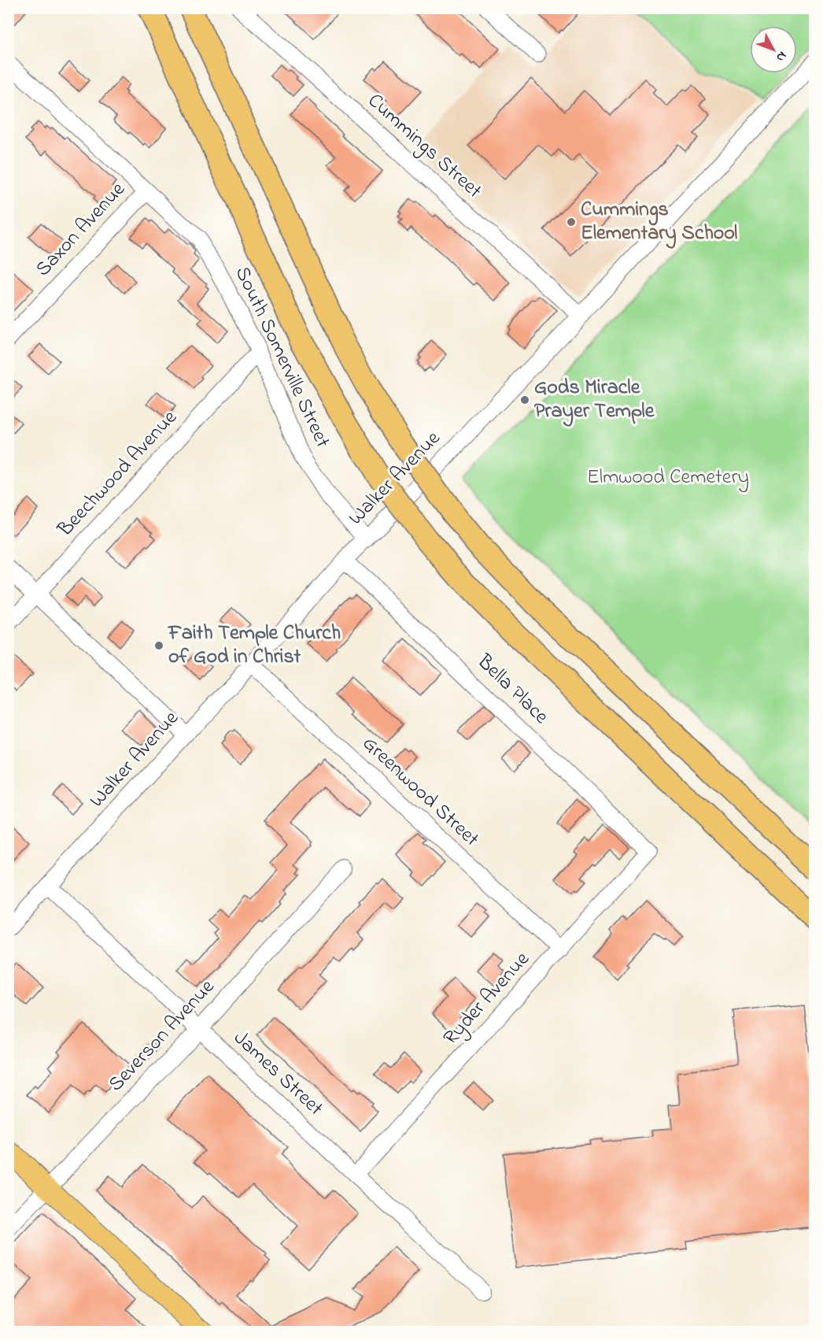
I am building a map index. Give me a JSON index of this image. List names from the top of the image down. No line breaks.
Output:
{"streets":{"street":["Cummings Street","Saxon Avenue","South Somerville Street","Beechwood Avenue","Walker Avenue","Bella Place","Greenwood Street","Ryder Avenue","Severson Avenue","James Street"]},"crossings":[["Cummings Street","Walker Avenue"],["Saxon Avenue","South Somerville Street"],["South Somerville Street","Beechwood Avenue"],["South Somerville Street","Walker Avenue"],["Walker Avenue","Bella Place"],["Walker Avenue","Greenwood Street"],["Walker Avenue","James Street"],["Bella Place","Ryder Avenue"],["Greenwood Street","Ryder Avenue"],["Ryder Avenue","James Street"],["Severson Avenue","James Street"]],"parks":["Elmwood Cemetery"],"places":["Cummings Elementary School","Gods Miracle Prayer Temple","Faith Temple Church of God in Christ"],"north":"bottom right"}
